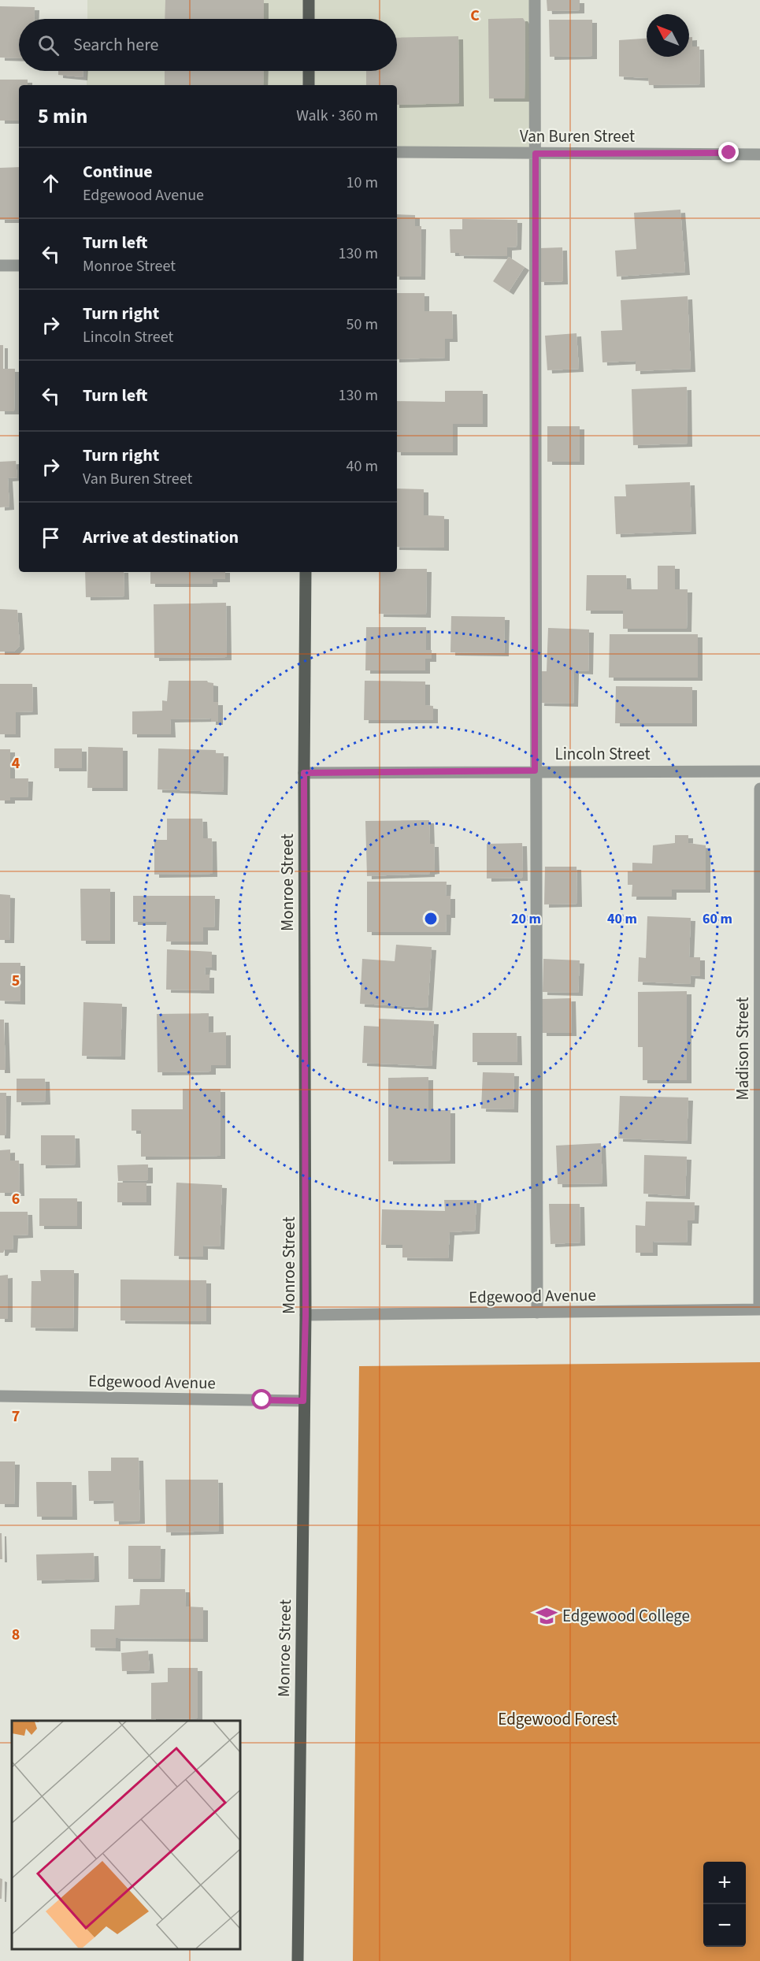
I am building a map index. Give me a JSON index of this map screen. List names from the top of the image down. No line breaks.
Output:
{"streets":{"main road":["Monroe Street"],"street":["Van Buren Street","Lincoln Street","Madison Street","Edgewood Avenue"]},"crossings":[["Lincoln Street","Monroe Street"],["Monroe Street","Edgewood Avenue"],["Madison Street","Edgewood Avenue"]],"parks":["Edgewood Forest"],"places":{"school or university":["Edgewood College"]},"north":"top left","page":{"search":"Search here","heading":["5 min","Walk · 360 m"],"list":[["Continue","Edgewood Avenue","10 m"],["Turn left","Monroe Street","130 m"],["Turn right","Lincoln Street","50 m"],["Turn left","130 m"],["Turn right","Van Buren Street","40 m"],"Arrive at destination"],"map_buttons":["+","−"]},"grid":{"columns":["C"],"rows":["4","5","6","7","8"]},"rings":["20 m","40 m","60 m"]}
